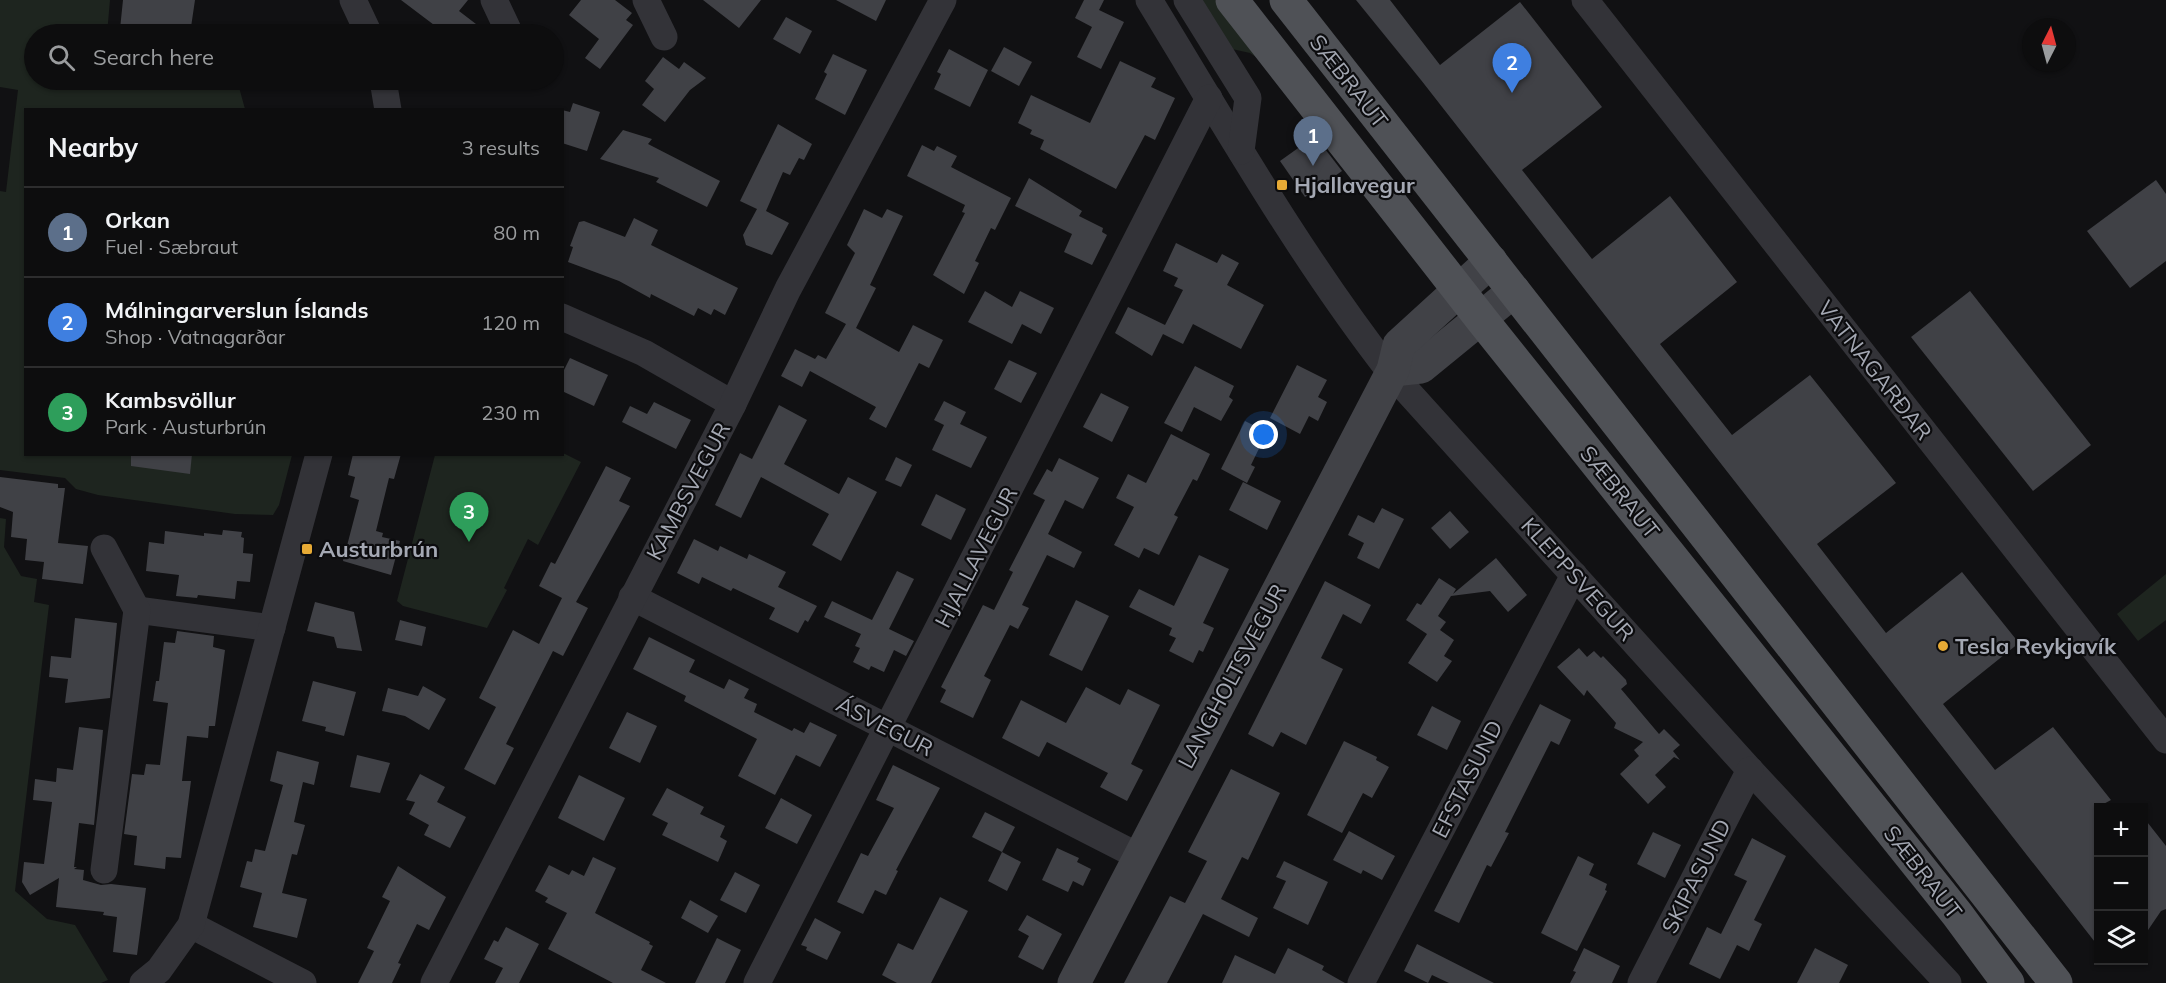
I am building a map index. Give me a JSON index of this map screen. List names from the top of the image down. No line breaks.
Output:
{"streets":{"main road":["SÆBRAUT"],"street":["VATNAGARÐAR","KAMBSVEGUR","HJALLAVEGUR","KLEPPSVEGUR","LANGHOLTSVEGUR","ÁSVEGUR","EFSTASUND","SKIPASUND"]},"crossings":[["SÆBRAUT","LANGHOLTSVEGUR"],["KAMBSVEGUR","ÁSVEGUR"],["HJALLAVEGUR","KLEPPSVEGUR"],["HJALLAVEGUR","ÁSVEGUR"],["KLEPPSVEGUR","LANGHOLTSVEGUR"],["KLEPPSVEGUR","EFSTASUND"],["KLEPPSVEGUR","SKIPASUND"],["LANGHOLTSVEGUR","ÁSVEGUR"]],"places":{"transit":["Hjallavegur","Austurbrún"],"other":["Tesla Reykjavík"]},"north":"top","page":{"search":"Search here","pins":["2","1","3"],"heading":["Nearby","3 results"],"list":[{"mark":"1","name":"Orkan","note":"Fuel · Sæbraut","value":"80 m"},{"mark":"2","name":"Málningarverslun Íslands","note":"Shop · Vatnagarðar","value":"120 m"},{"mark":"3","name":"Kambsvöllur","note":"Park · Austurbrún","value":"230 m"}],"map_buttons":["+","−"]}}
